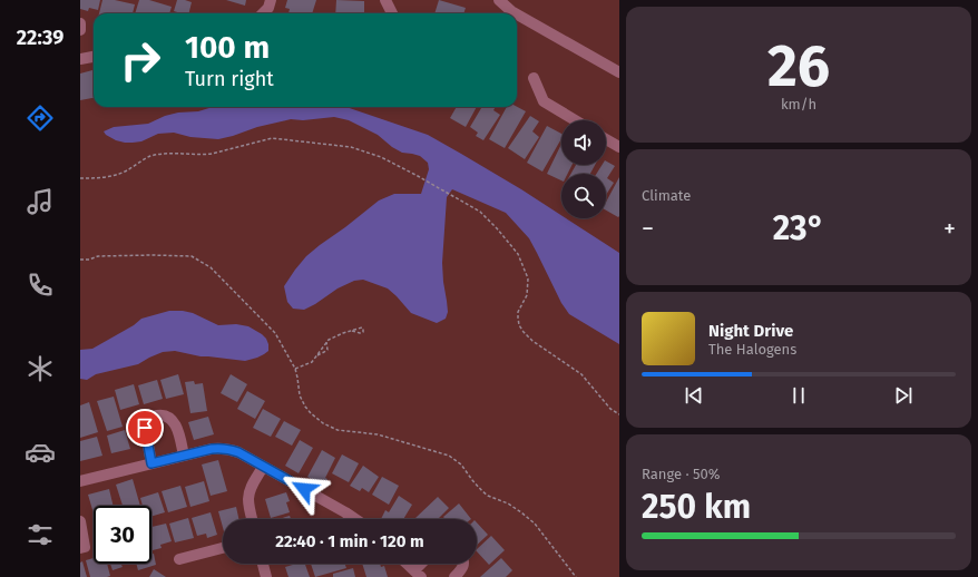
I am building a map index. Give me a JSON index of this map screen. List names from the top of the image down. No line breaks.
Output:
{"page":{"tabs":"22:39","tile":[["26","km/h"],"Climate",["Range · 50%","250 km"]],"turn":["100 m","Turn right"],"heat":["−","23°","+"],"song":["Night Drive","The Halogens"],"limit":"30","trip":"22:40 · 1 min · 120 m"}}
